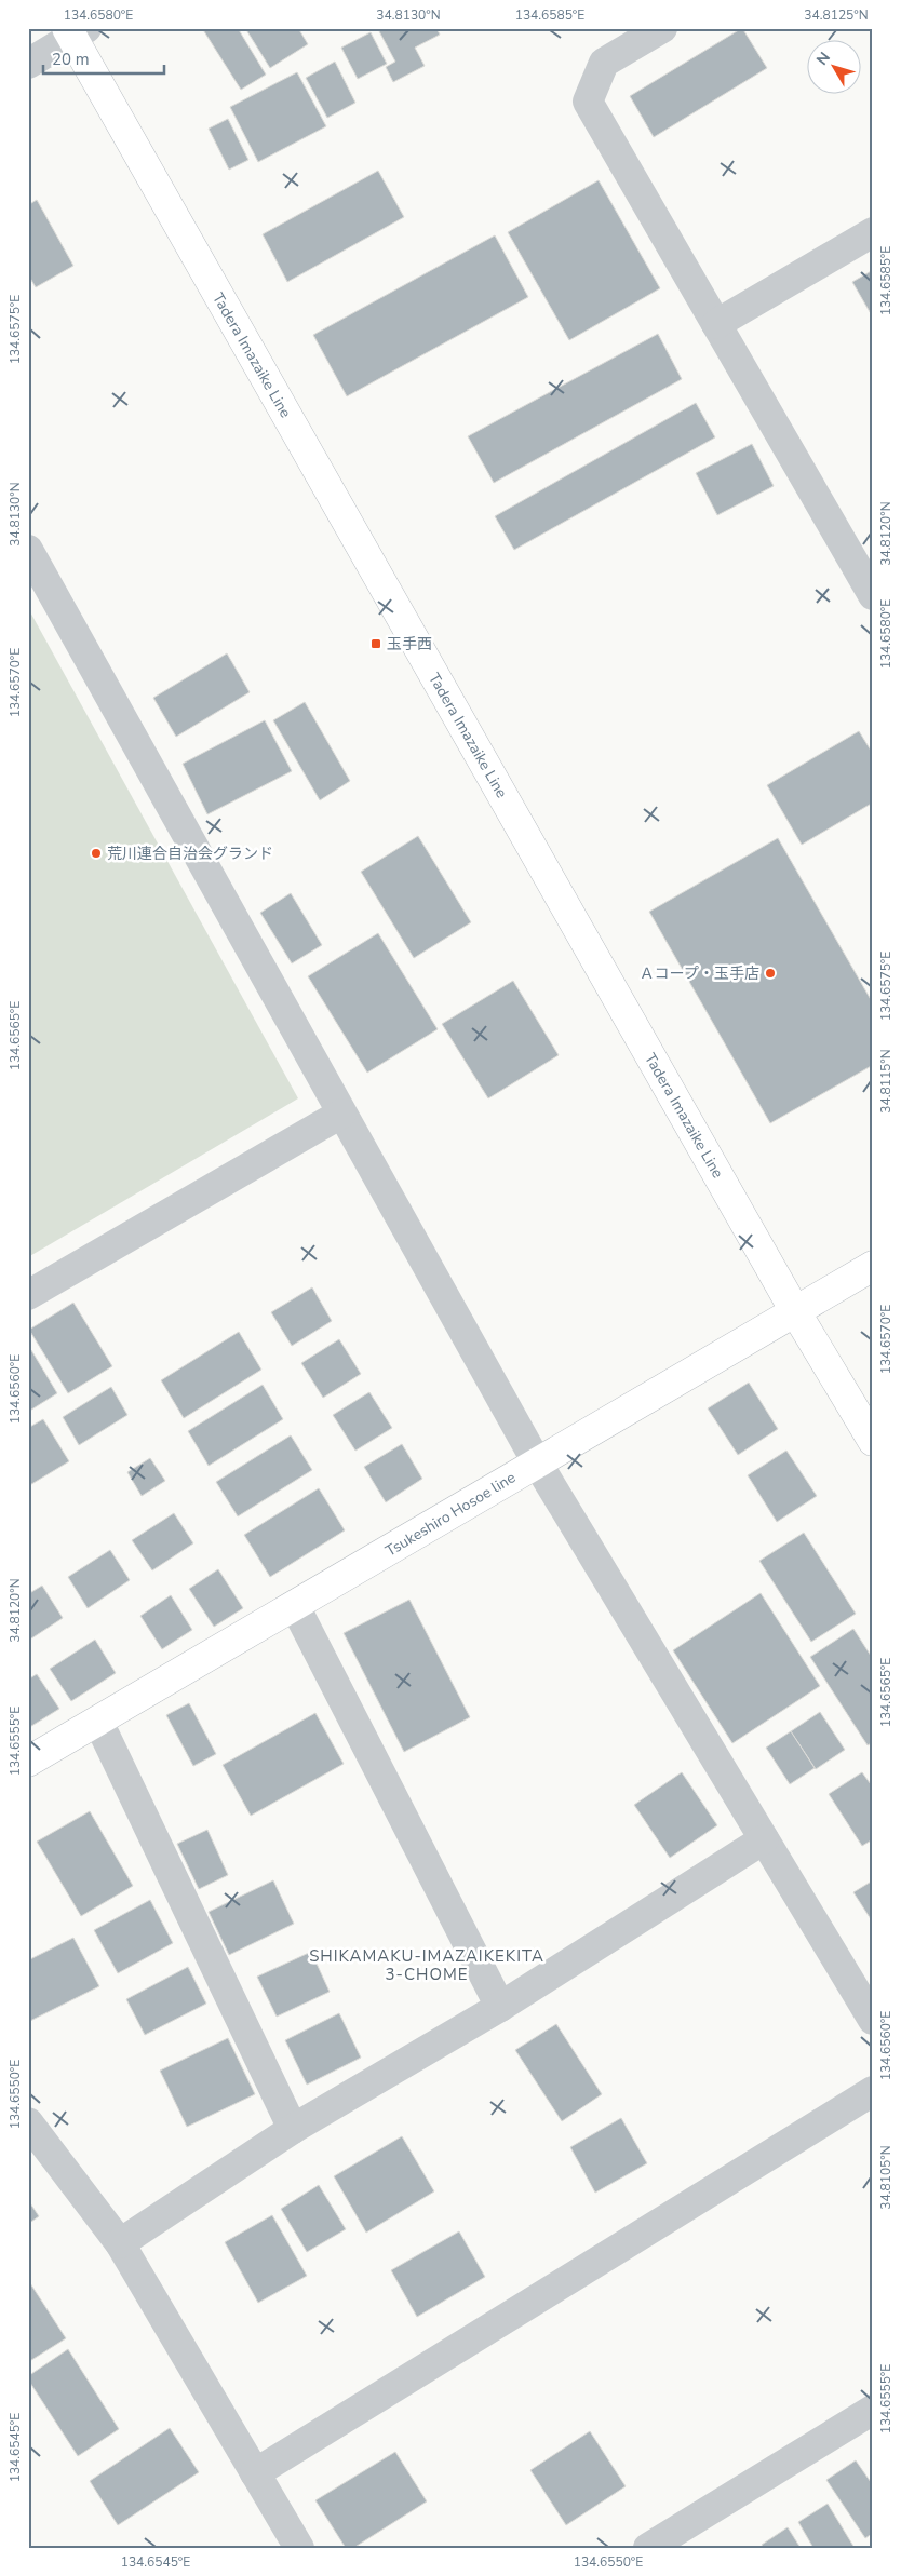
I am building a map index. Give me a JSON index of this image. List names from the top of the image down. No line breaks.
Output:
{"streets":{"main road":["Tadera Imazaike Line","Tsukeshiro Hosoe line"]},"crossings":[["Tadera Imazaike Line","Tsukeshiro Hosoe line"]],"districts":["SHIKAMAKU-IMAZAIKEKITA 3-CHOME"],"places":{"transit":["玉手西"],"other":["荒川連合自治会グランド","Ａコープ・玉手店"]},"scale_bar":"20 m","north":"top left","coordinates":["134.6580°E","34.8130°N","134.6585°E","34.8125°N","134.6575°E","34.8120°N","134.6570°E","134.6565°E","34.8115°N","134.6560°E","134.6555°E","134.6550°E","34.8105°N","134.6545°E"]}
